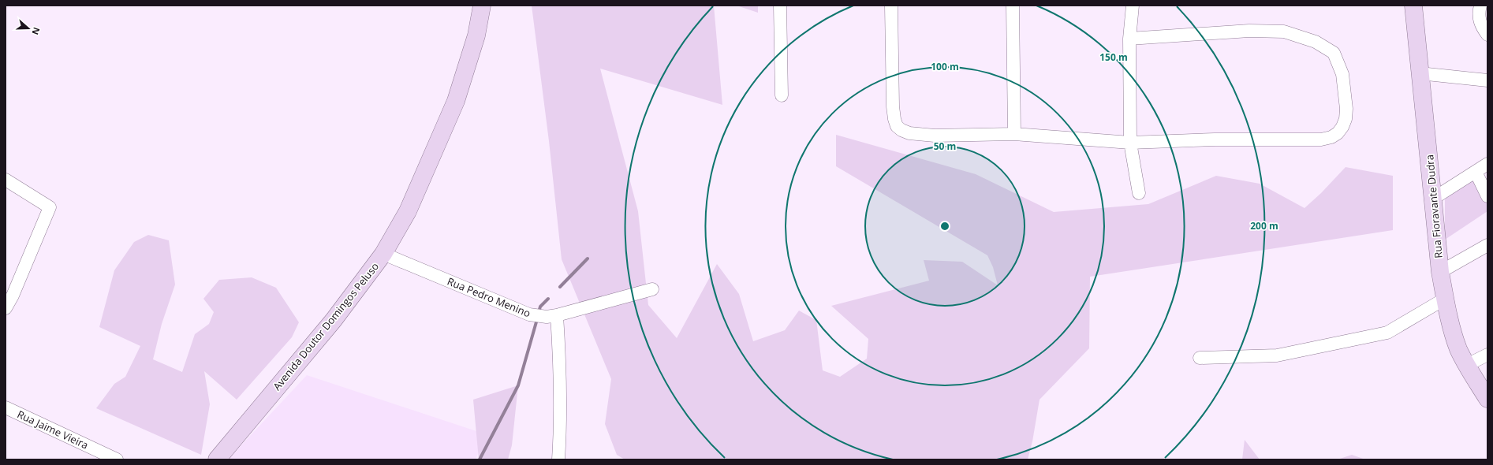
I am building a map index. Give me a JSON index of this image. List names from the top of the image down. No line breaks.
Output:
{"streets":{"street":["Rua Fioravante Dudra","Rua Pedro Menino","Avenida Doutor Domingos Peluso","Rua Jaime Vieira"]},"crossings":[["Rua Pedro Menino","Avenida Doutor Domingos Peluso"]],"north":"right","rings":["150 m","100 m","50 m","200 m"]}
